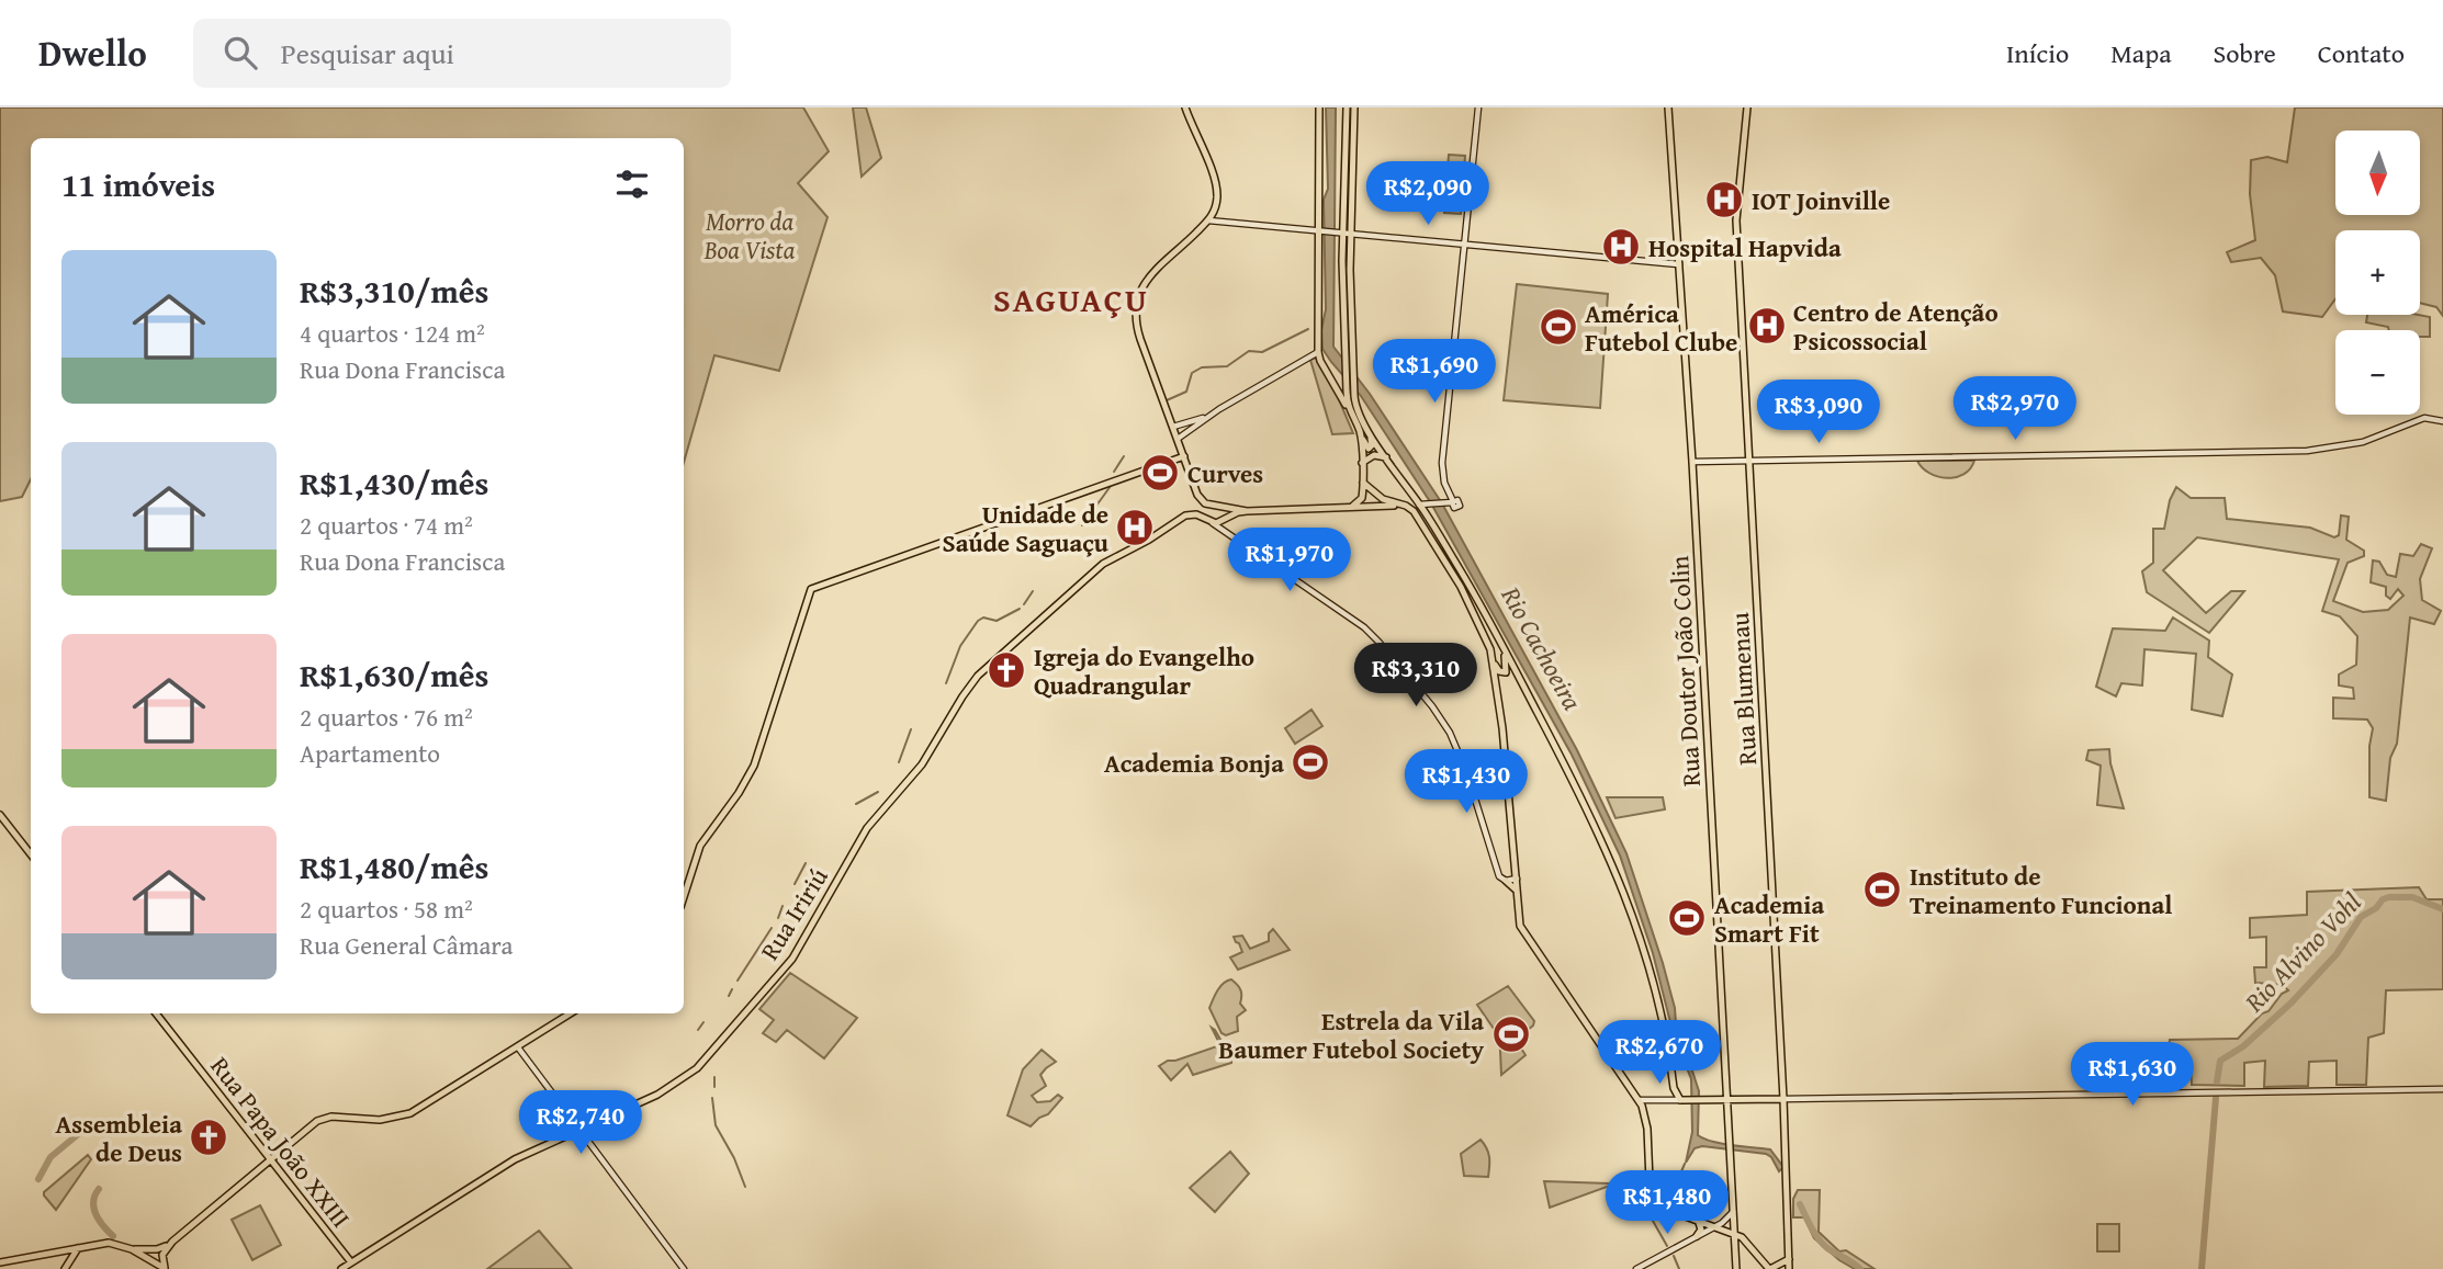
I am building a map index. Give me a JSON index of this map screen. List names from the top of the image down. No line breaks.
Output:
{"streets":{"main road":["Rua Doutor João Colin","Rua Blumenau","Rua Iririú","Rua Papa João XXIII"]},"crossings":[["Rua Iririú","Rua Papa João XXIII"]],"districts":["SAGUAÇU"],"water":["Rio Cachoeira","Rio Alvino Vohl"],"parks":["Morro da Boa Vista"],"places":{"hospital":["IOT Joinville","Hospital Hapvida","Centro de Atenção Psicossocial","Unidade de Saúde Saguaçu"],"sports":["América Futebol Clube","Curves","Academia Bonja","Instituto de Treinamento Funcional","Academia Smart Fit","Estrela da Vila Baumer Futebol Society"],"church":["Igreja do Evangelho Quadrangular","Assembleia de Deus"]},"north":"bottom","page":{"header":"Dwello","search":"Pesquisar aqui","nav":["Início","Mapa","Sobre","Contato"],"map_buttons":["+","−"],"heading":"11 imóveis","price":["R$2,090","R$1,690","R$2,970","R$3,090","R$1,970","R$3,310","R$1,430","R$2,670","R$1,630","R$2,740","R$1,480"],"list":[{"name":"R$3,310/mês","note":"4 quartos · 124 m² · Rua Dona Francisca"},{"name":"R$1,430/mês","note":"2 quartos · 74 m² · Rua Dona Francisca"},{"name":"R$1,630/mês","note":"2 quartos · 76 m² · Apartamento"},{"name":"R$1,480/mês","note":"2 quartos · 58 m² · Rua General Câmara"}]}}
